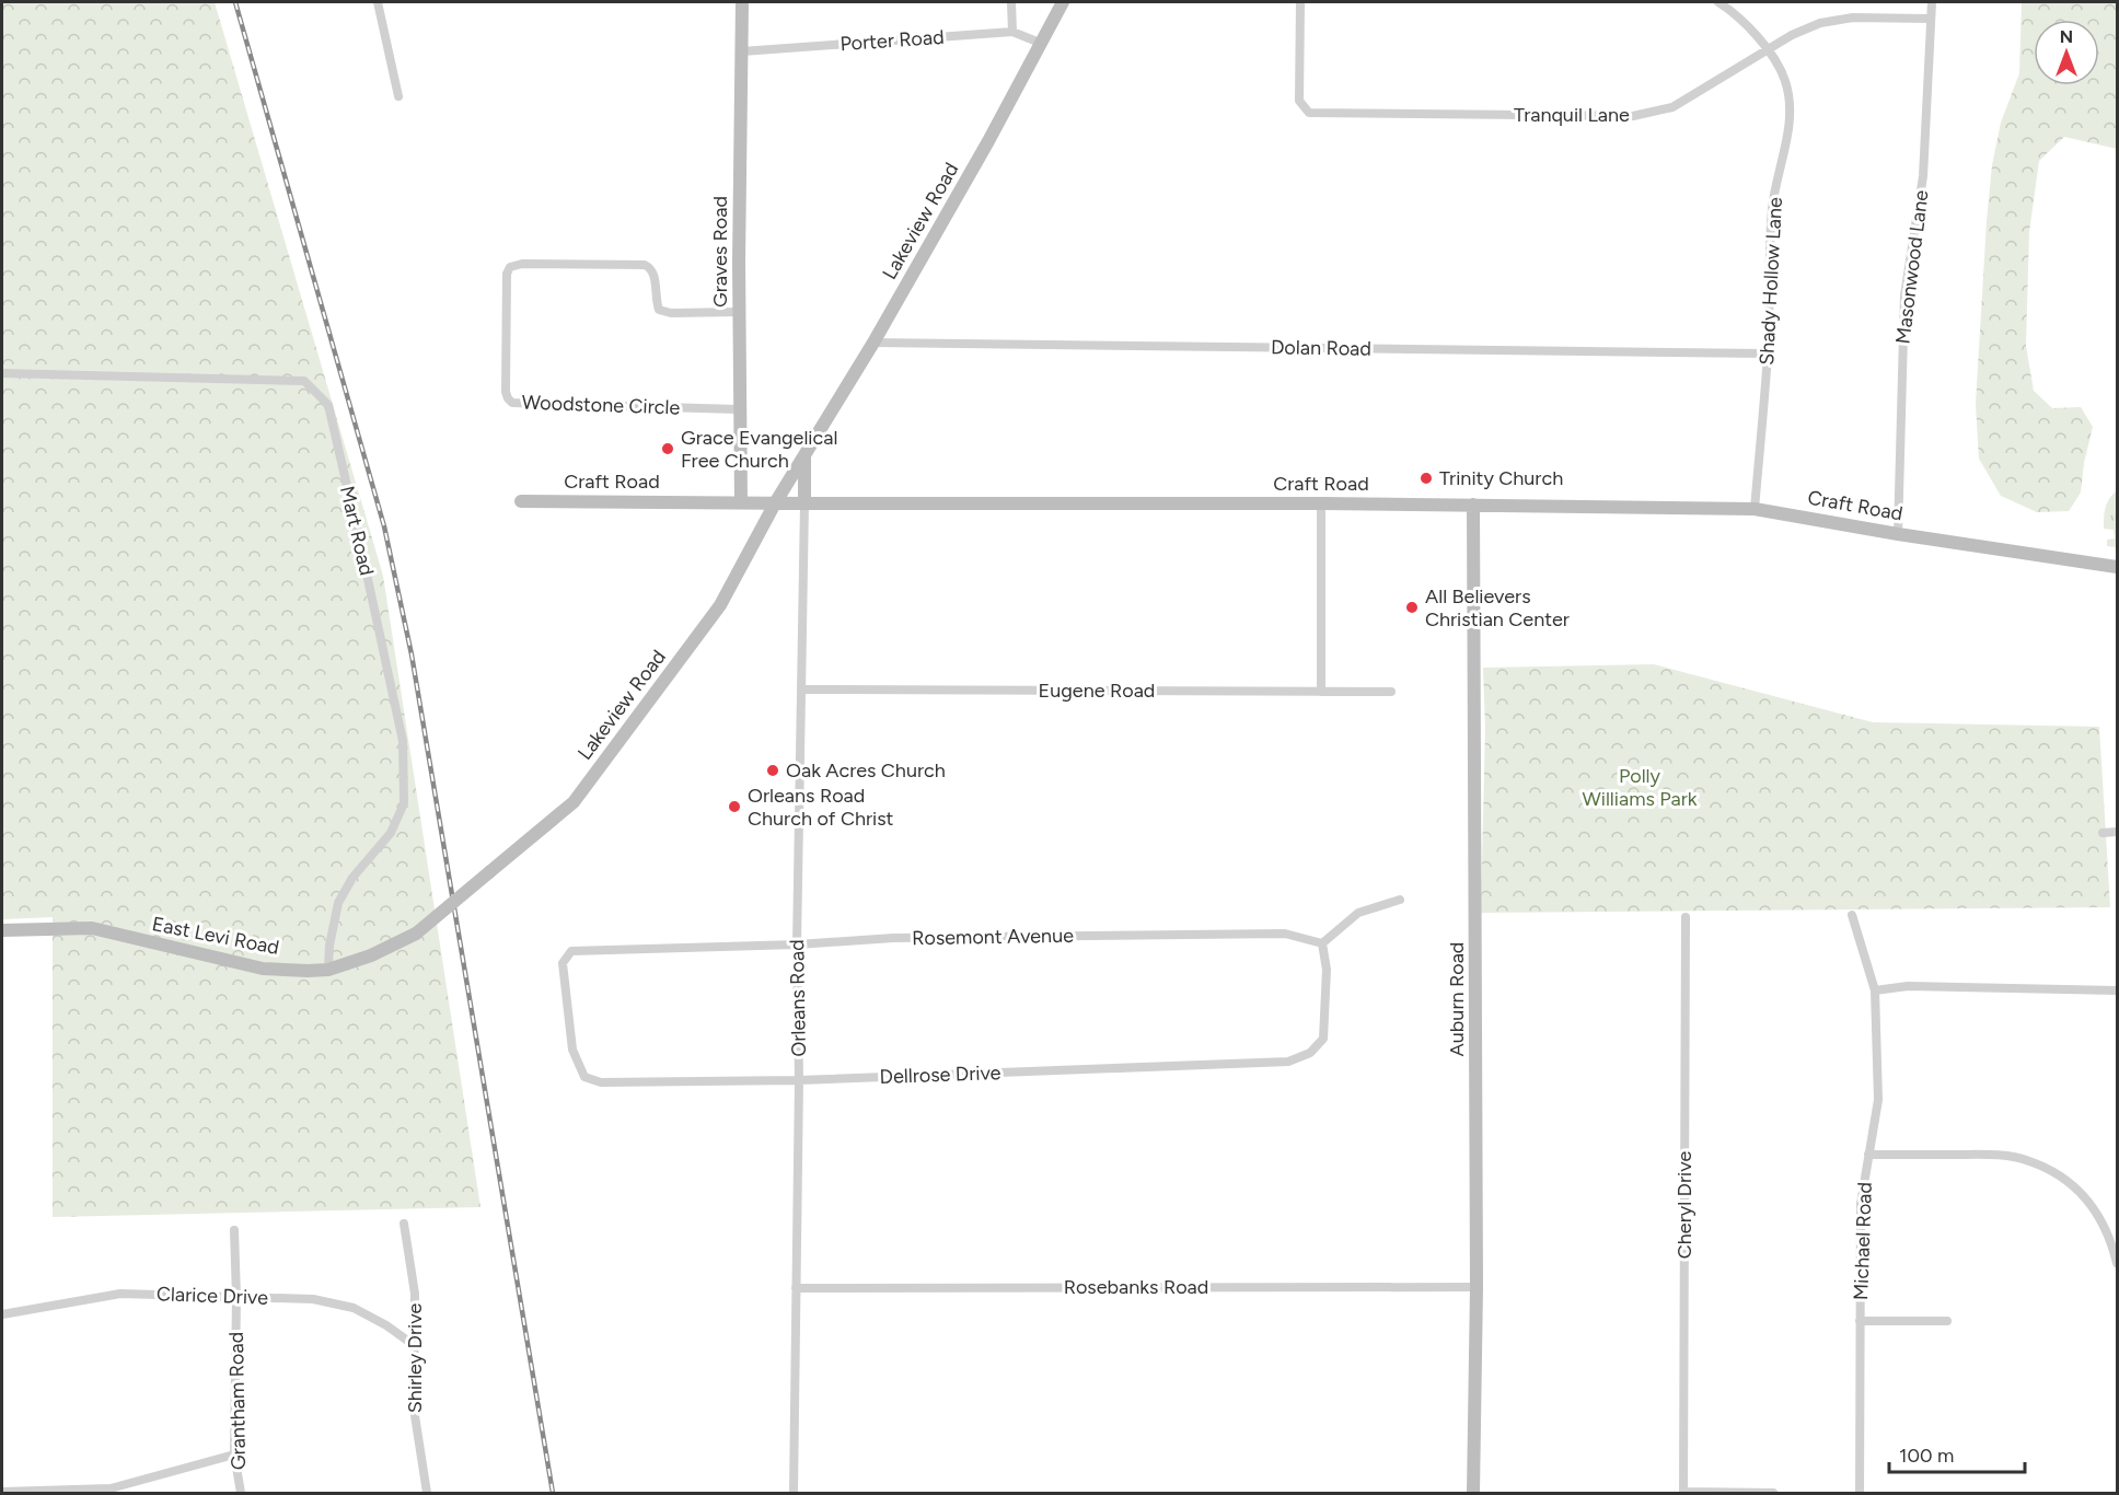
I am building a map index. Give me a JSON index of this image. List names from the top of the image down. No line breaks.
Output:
{"streets":{"street":["Porter Road","Tranquil Lane","Lakeview Road","Graves Road","Masonwood Lane","Shady Hollow Lane","Dolan Road","Woodstone Circle","Craft Road","Mart Road","Eugene Road","East Levi Road","Rosemont Avenue","Orleans Road","Auburn Road","Dellrose Drive","Cheryl Drive","Michael Road","Rosebanks Road","Clarice Drive","Shirley Drive","Grantham Road"]},"crossings":[["Porter Road","Lakeview Road"],["Porter Road","Graves Road"],["Tranquil Lane","Masonwood Lane"],["Tranquil Lane","Shady Hollow Lane"],["Lakeview Road","Dolan Road"],["Lakeview Road","Craft Road"],["Lakeview Road","East Levi Road"],["Graves Road","Woodstone Circle"],["Graves Road","Craft Road"],["Masonwood Lane","Craft Road"],["Shady Hollow Lane","Dolan Road"],["Shady Hollow Lane","Craft Road"],["Craft Road","Orleans Road"],["Craft Road","Auburn Road"],["Mart Road","East Levi Road"],["Eugene Road","Orleans Road"],["Rosemont Avenue","Orleans Road"],["Rosemont Avenue","Dellrose Drive"],["Orleans Road","Dellrose Drive"],["Orleans Road","Rosebanks Road"],["Auburn Road","Rosebanks Road"],["Clarice Drive","Shirley Drive"],["Clarice Drive","Grantham Road"]],"parks":["Polly Williams Park"],"places":["Grace Evangelical Free Church","Trinity Church","All Believers Christian Center","Oak Acres Church","Orleans Road Church of Christ"],"scale_bar":"100 m","north":"top"}
